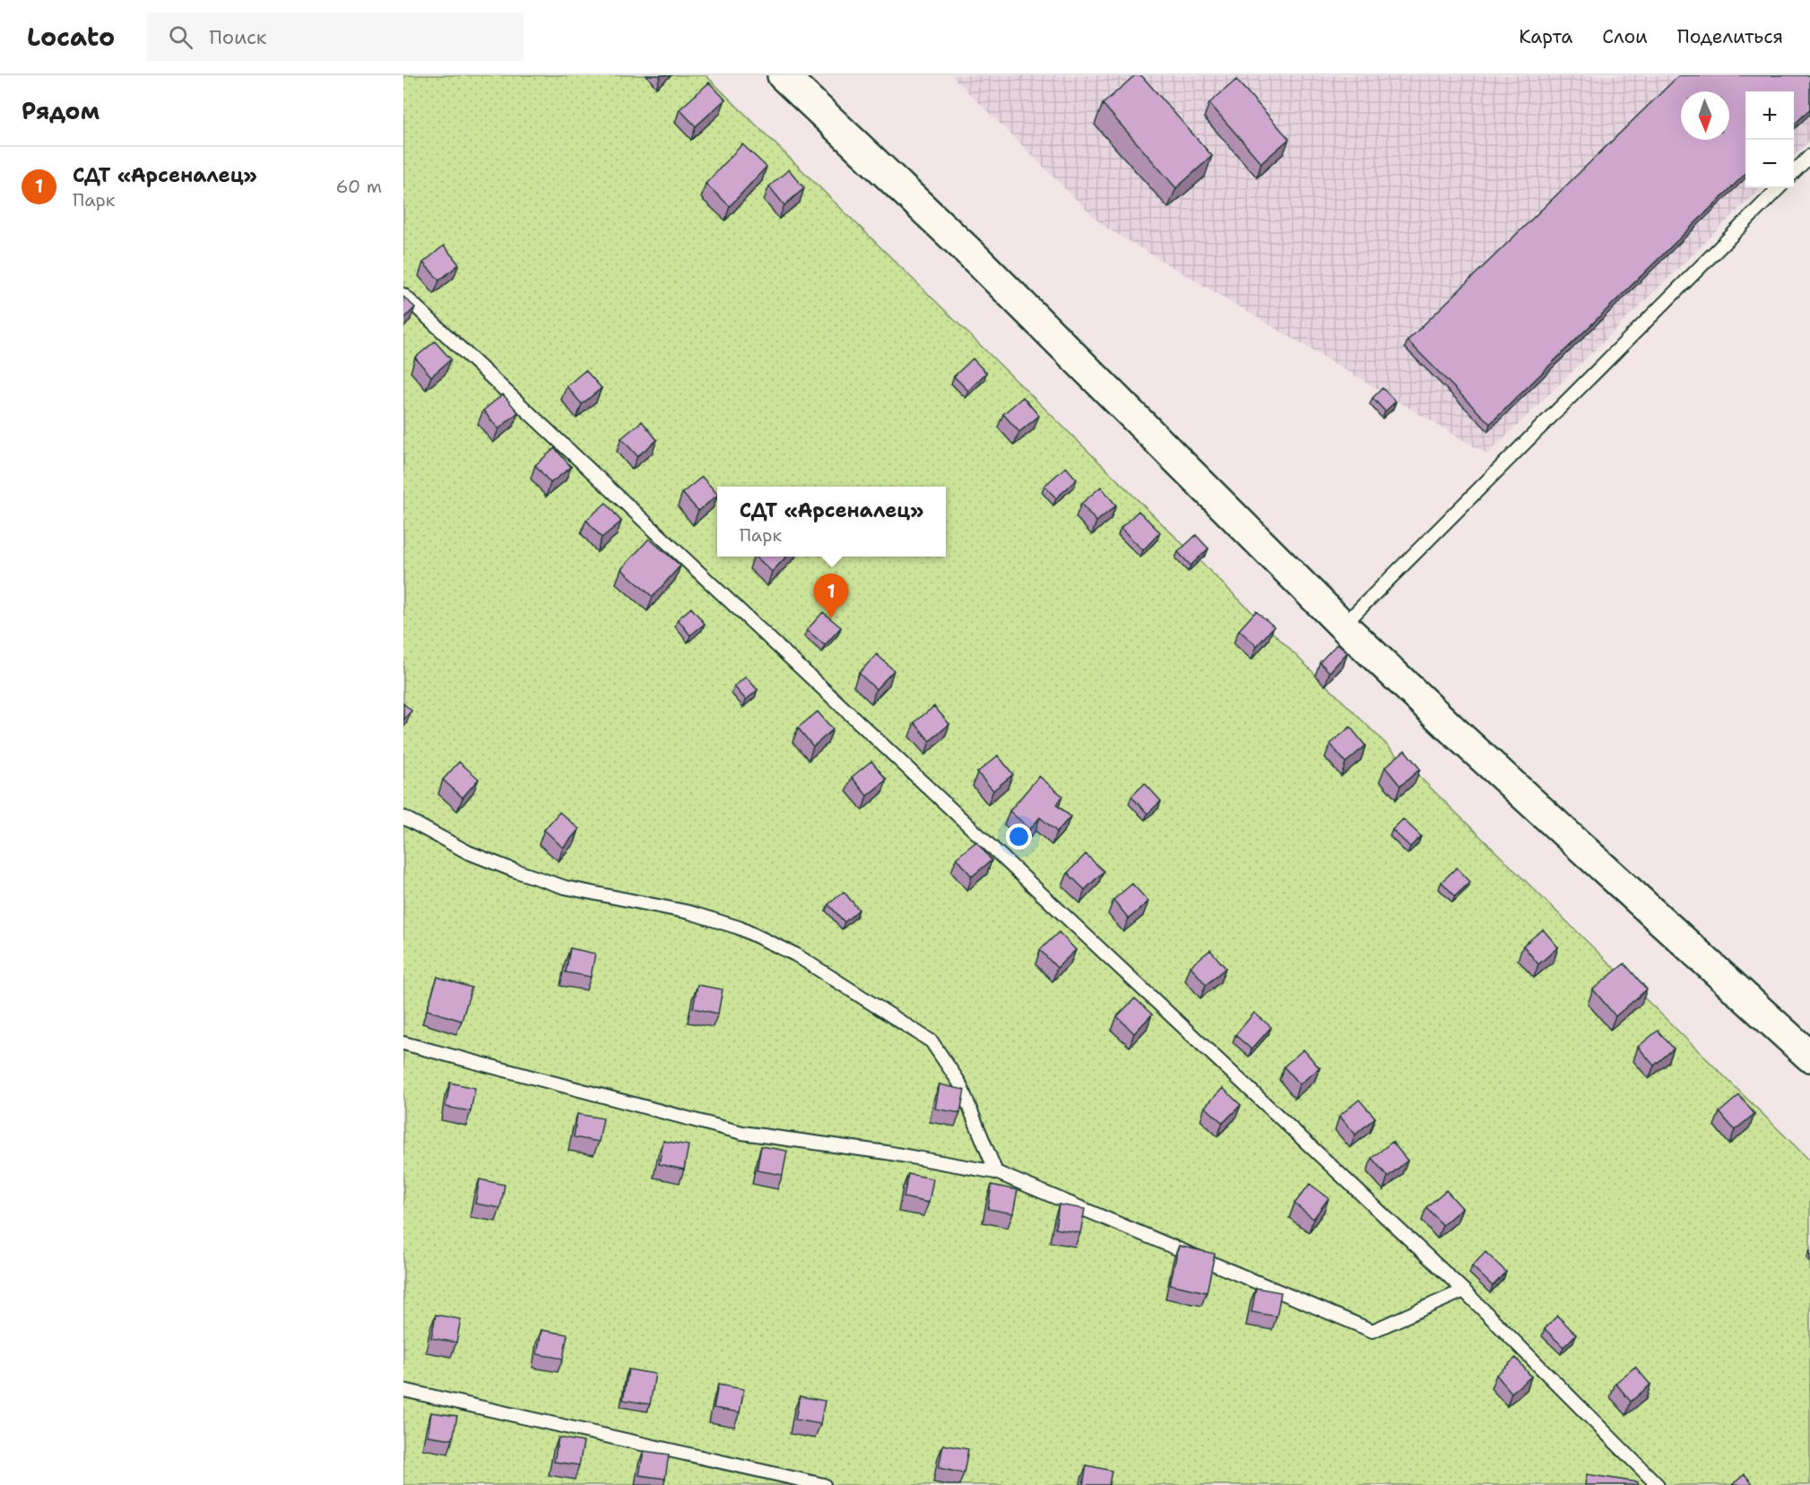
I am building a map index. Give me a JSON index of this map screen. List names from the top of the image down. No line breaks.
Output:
{"north":"bottom","page":{"header":"Locato","search":"Поиск","nav":["Карта","Слои","Поделиться"],"heading":"Рядом","map_buttons":["+","−"],"list":[{"mark":"1","name":"СДТ «Арсеналец»","note":"Парк","value":"60 m"}],"popup":["СДТ «Арсеналец»","Парк"],"pins":"1"}}
